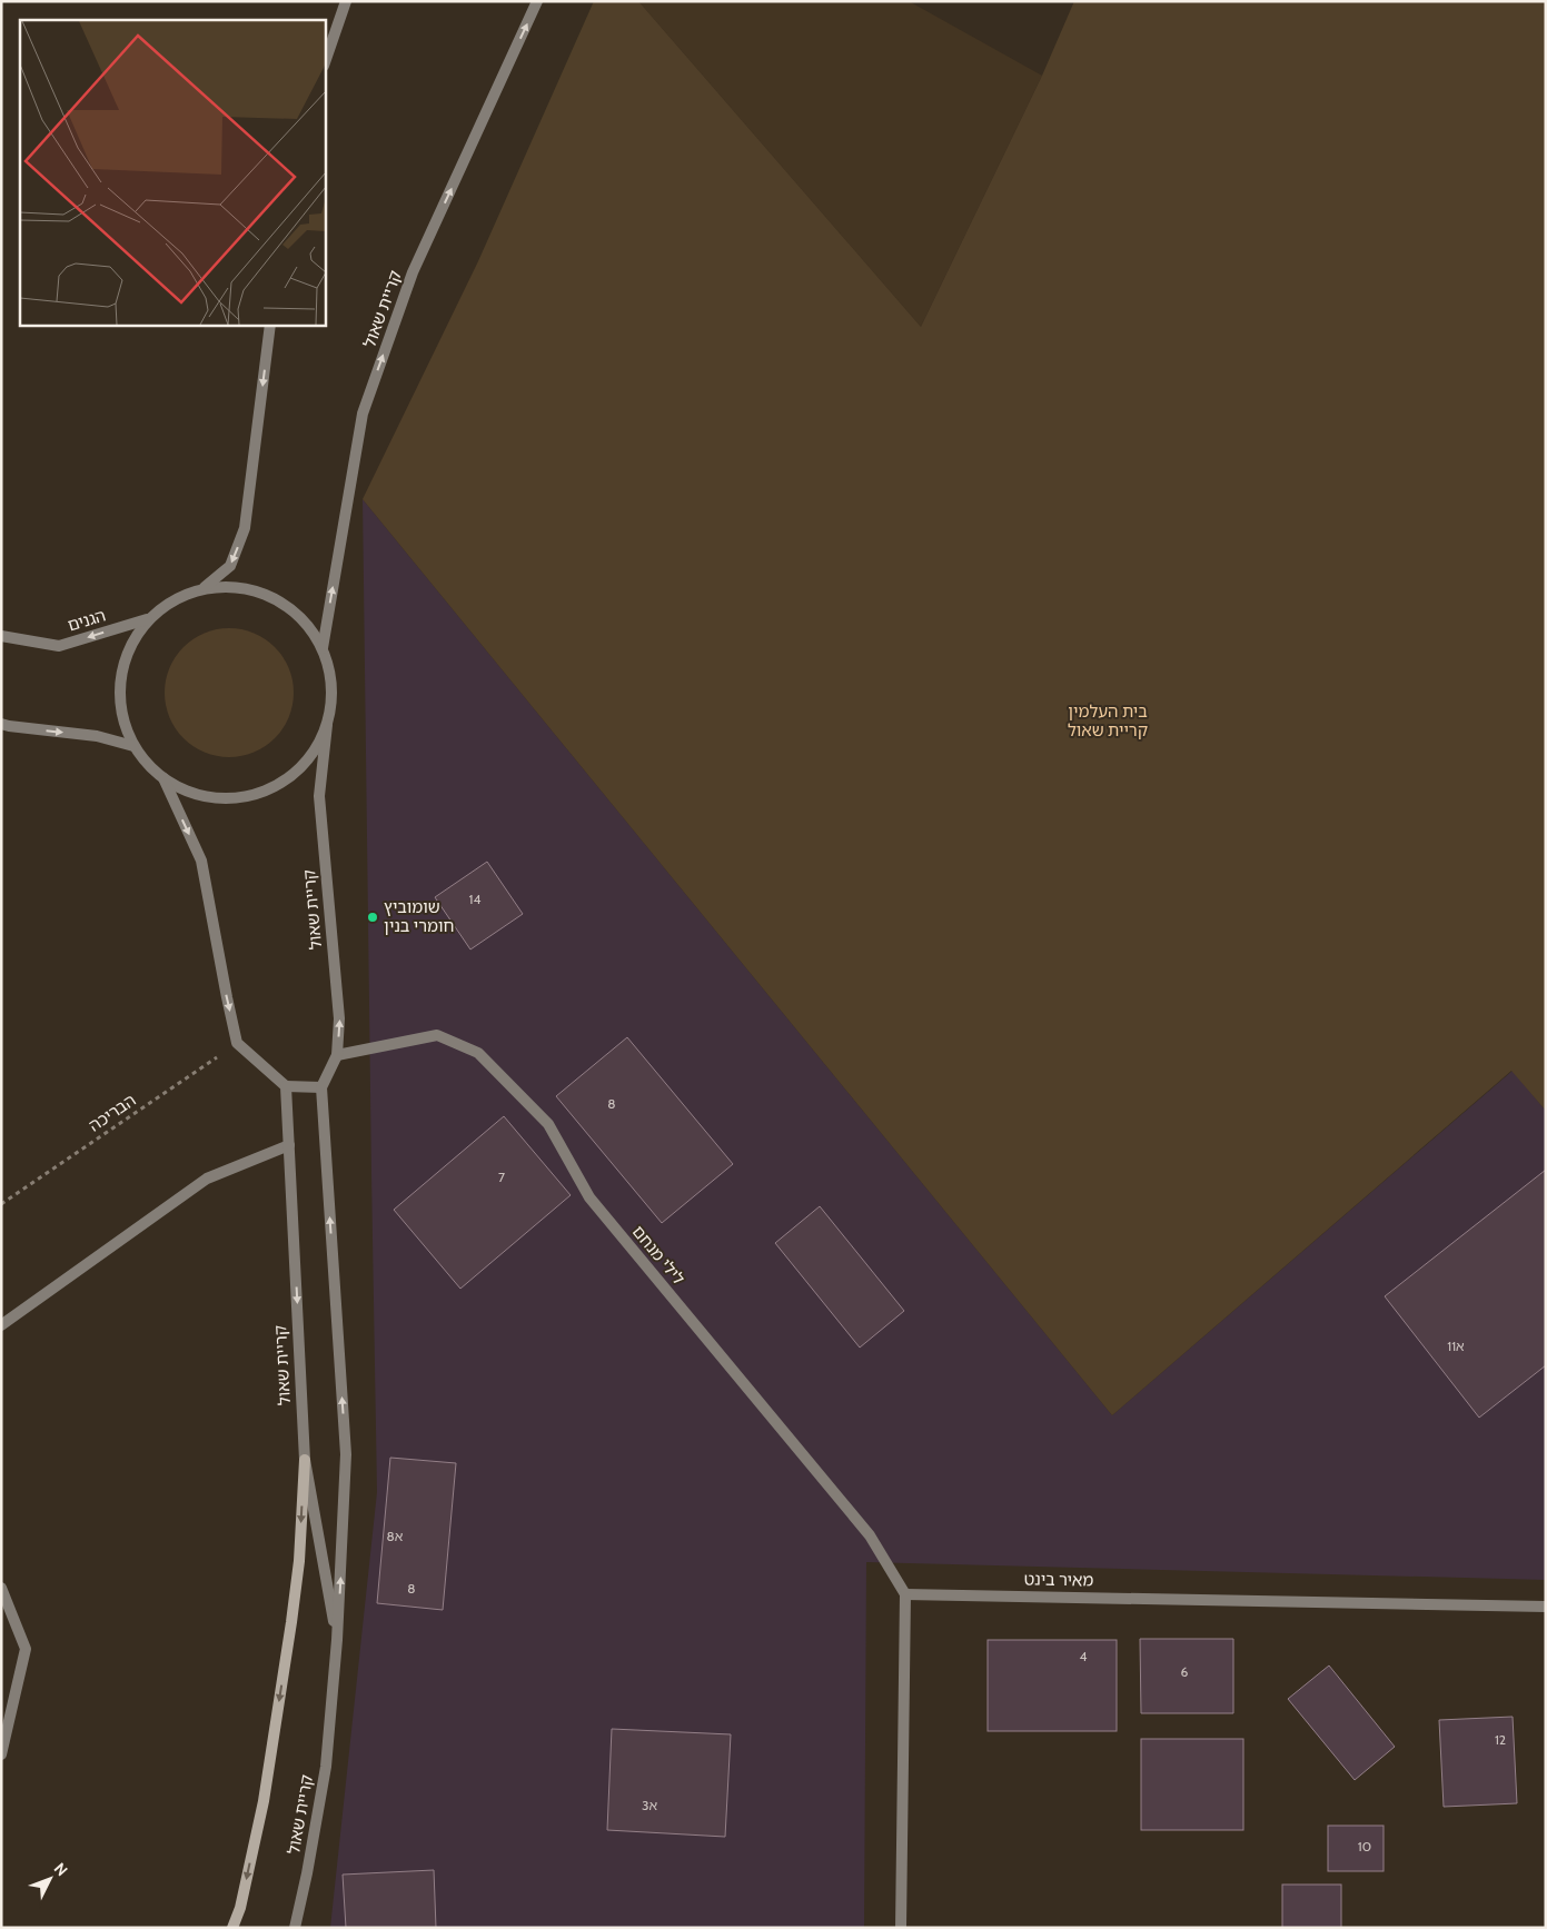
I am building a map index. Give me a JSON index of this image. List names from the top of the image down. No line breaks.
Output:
{"streets":{"street":["קריית שאול","הגנים","לילי מנחם","מאיר בינט"],"path":["הבריכה"]},"crossings":[["קריית שאול","הגנים"],["קריית שאול","הבריכה"],["קריית שאול","לילי מנחם"],["לילי מנחם","מאיר בינט"]],"parks":["בית העלמין קריית שאול"],"places":["שומוביץ חומרי בנין"],"house_numbers":["14","8","7","11א","8א","8","4","6","12","3א","10"],"north":"top right"}
